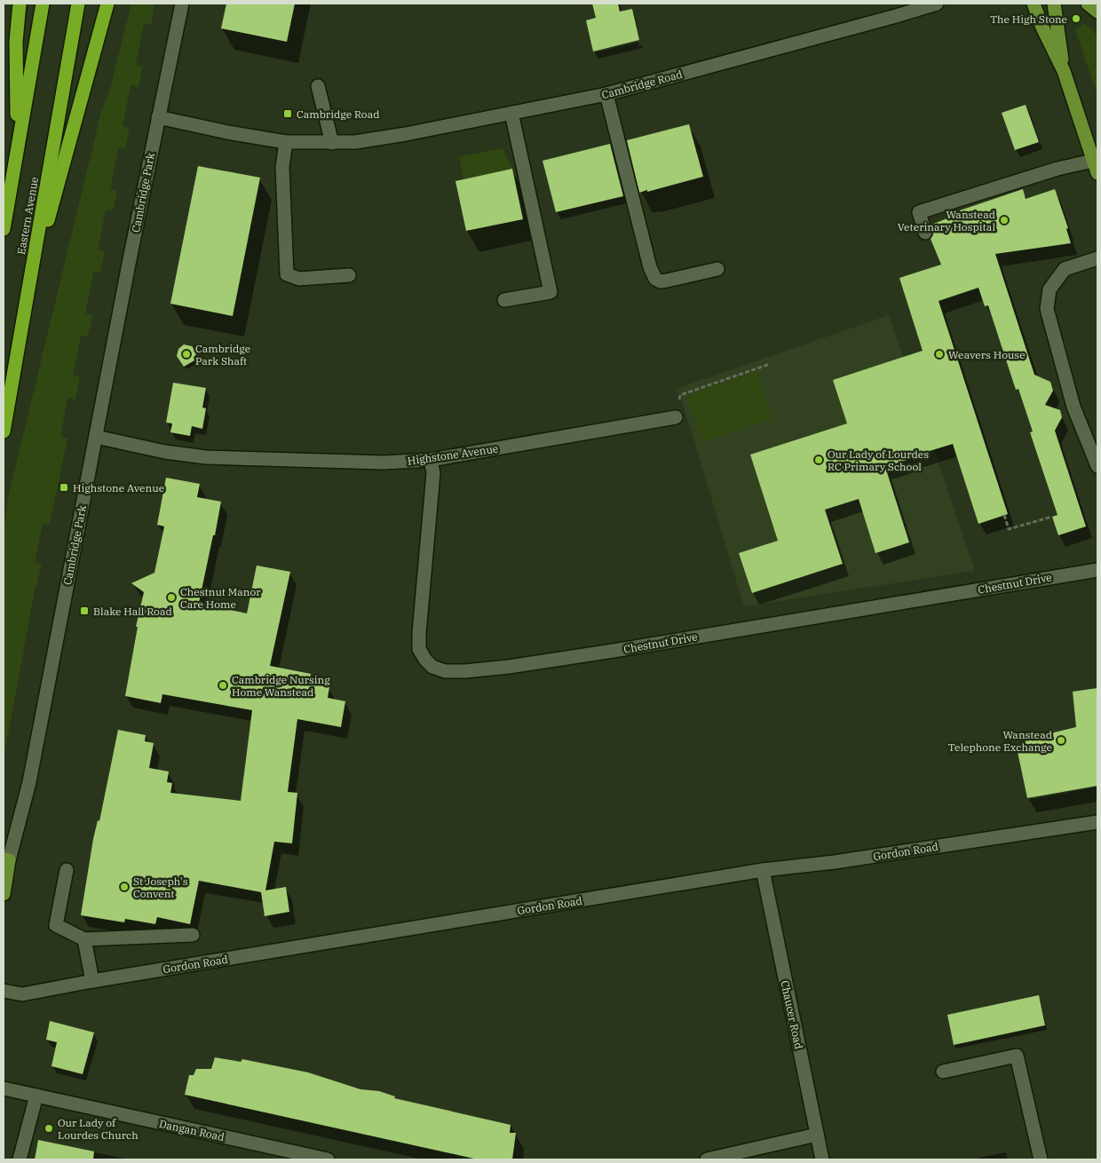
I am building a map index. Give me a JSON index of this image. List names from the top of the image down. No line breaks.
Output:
{"streets":{"highway":["Eastern Avenue"],"main road":["Cambridge Park"],"street":["Cambridge Road","Highstone Avenue","Chestnut Drive","Gordon Road","Chaucer Road","Dangan Road"]},"crossings":[["Cambridge Road","Cambridge Park"],["Cambridge Park","Highstone Avenue"],["Highstone Avenue","Chestnut Drive"],["Gordon Road","Chaucer Road"]],"places":{"other":["The High Stone","Wanstead Veterinary Hospital","Cambridge Park Shaft","Weavers House","Our Lady of Lourdes RC Primary School","Chestnut Manor Care Home","Cambridge Nursing Home Wanstead","Wanstead Telephone Exchange","St Joseph's Convent","Our Lady of Lourdes Church"],"transit":["Cambridge Road","Highstone Avenue","Blake Hall Road"]}}
